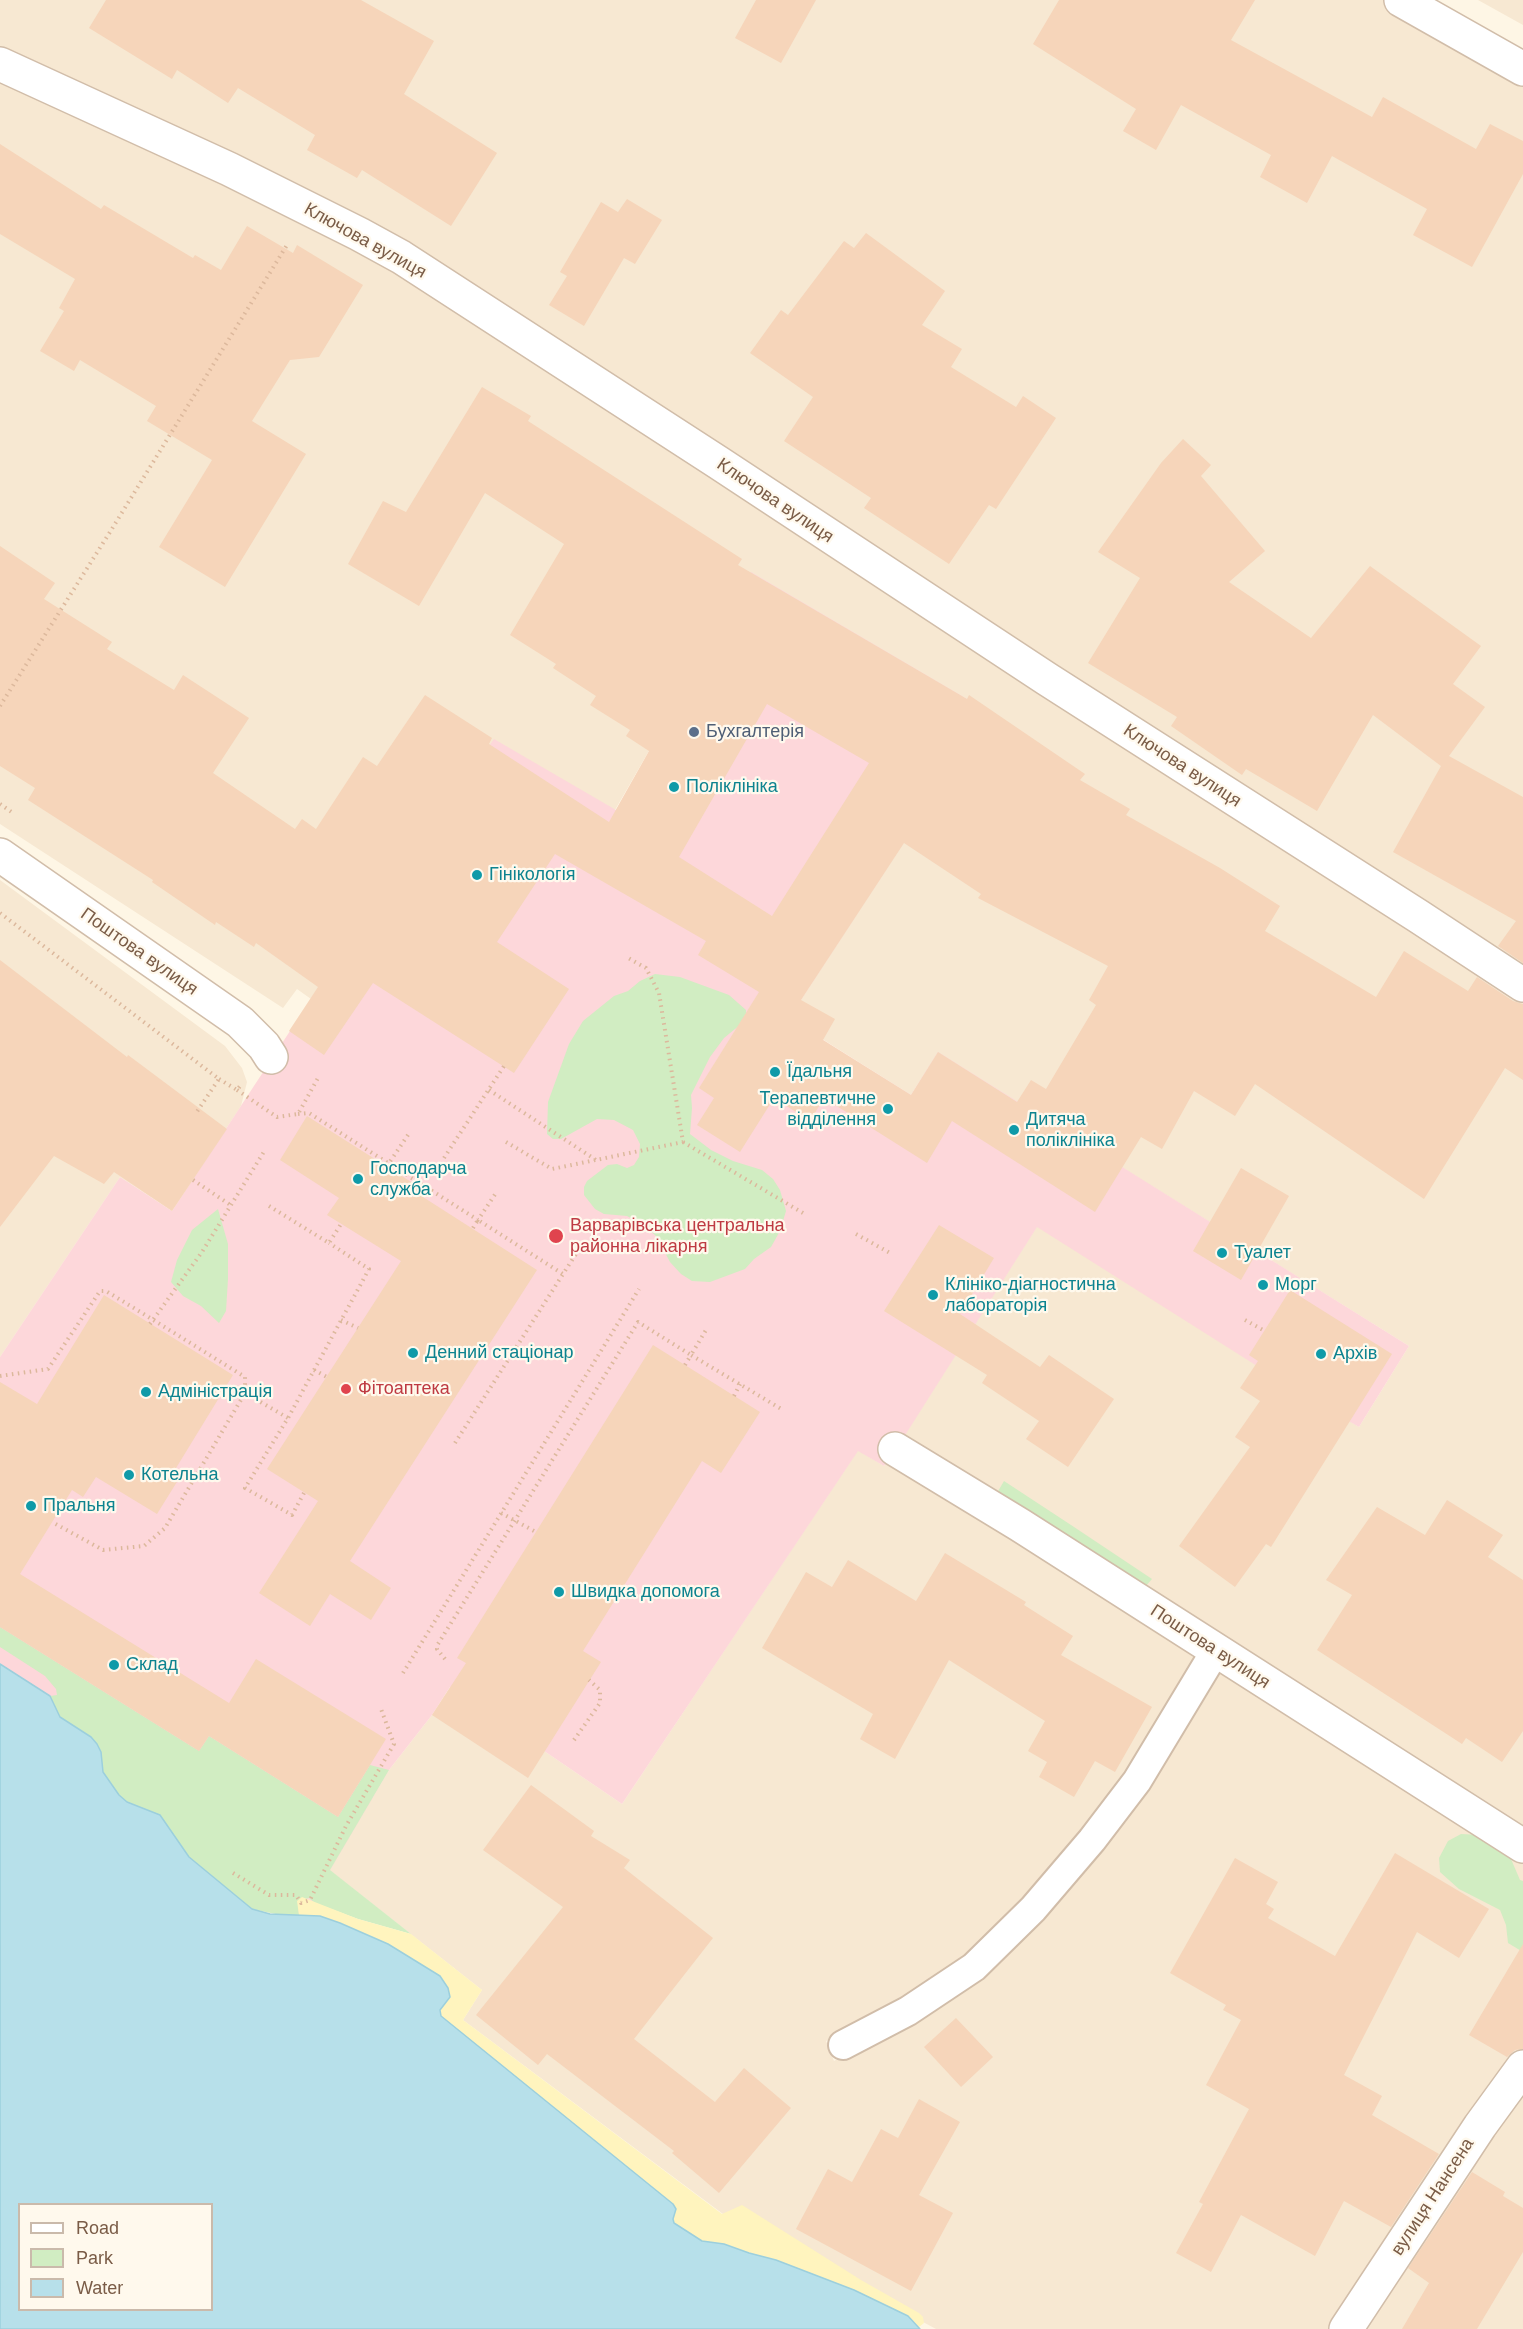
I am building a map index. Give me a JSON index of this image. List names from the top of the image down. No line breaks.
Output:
{"streets":{"street":["Ключова вулиця","Поштова вулиця","вулиця Нансена"]},"places":["Бухгалтерія","Поліклініка","Гінікологія","Їдальня","Терапевтичне відділення","Дитяча поліклініка","Господарча служба","Варварівська центральна районна лікарня","Туалет","Морг","Клініко-діагностична лабораторія","Денний стаціонар","Архів","Фітоаптека","Адміністрація","Котельна","Пральня","Швидка допомога","Склад"],"legend":["Road","Park","Water"]}
